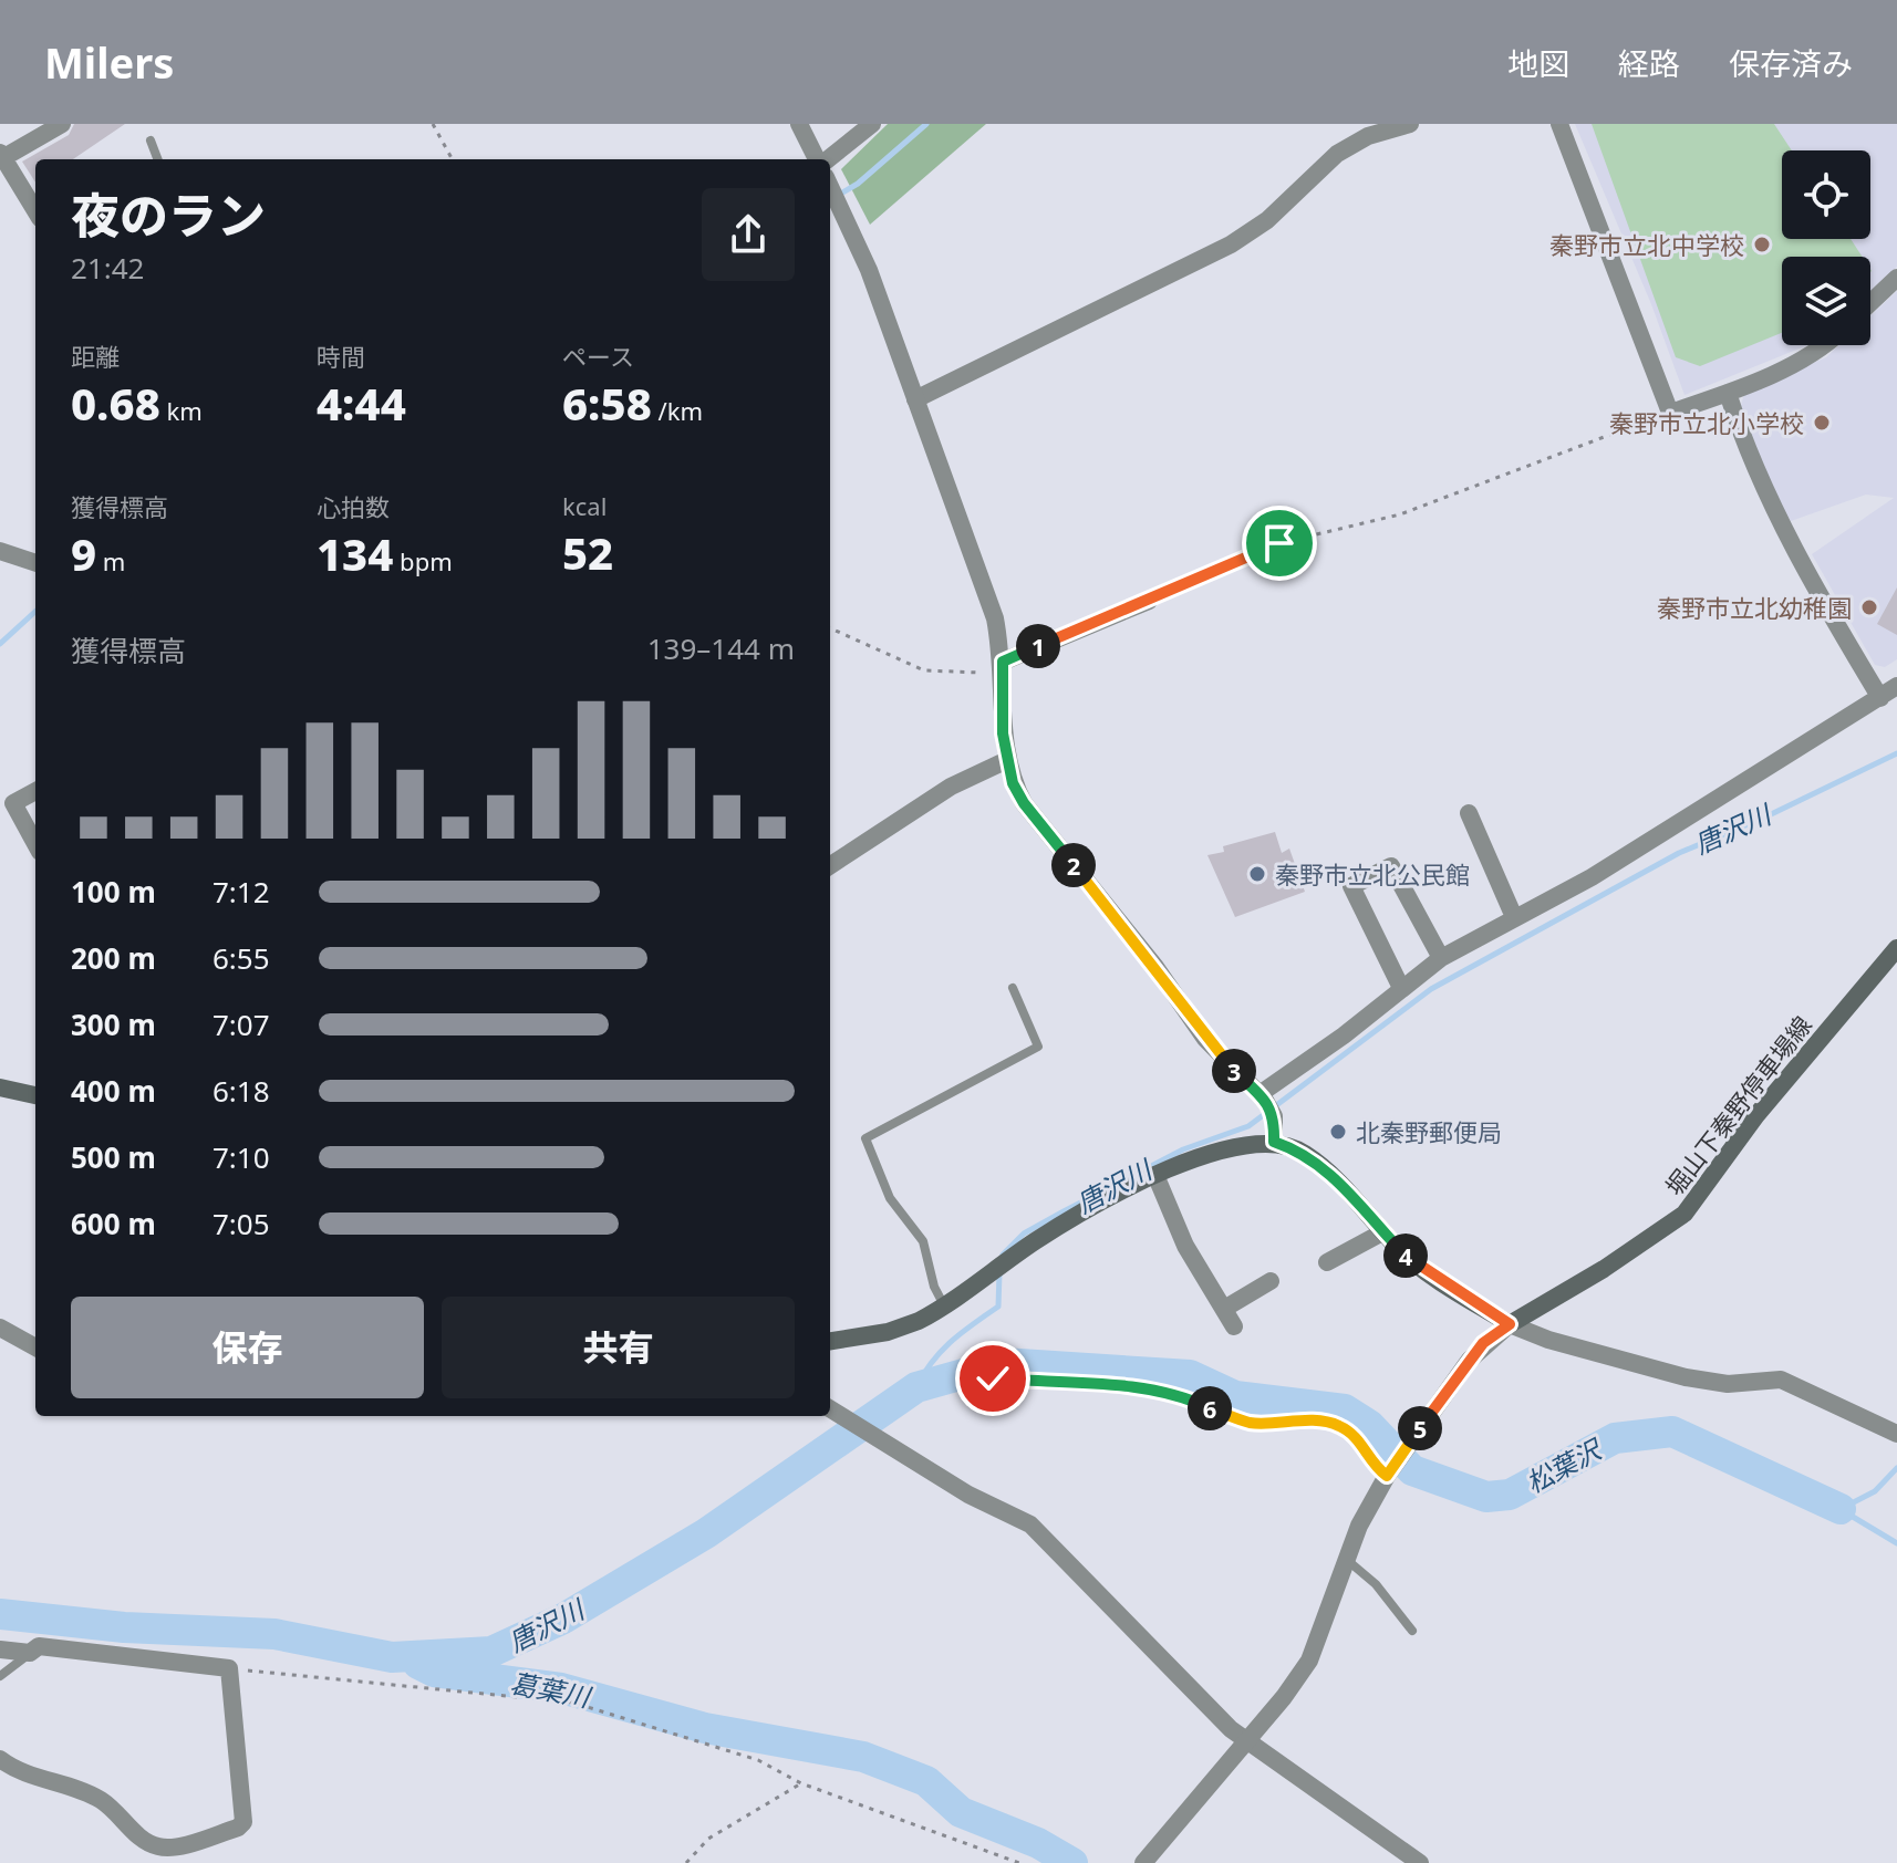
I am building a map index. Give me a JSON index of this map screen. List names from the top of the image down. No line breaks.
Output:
{"streets":{"main road":["堀山下秦野停車場線"]},"water":["唐沢川","松葉沢","葛葉川"],"places":["秦野市立北中学校","秦野市立北小学校","秦野市立北幼稚園","秦野市立北公民館","北秦野郵便局"],"page":{"header":"Milers","nav":["地図","経路","保存済み"],"heading":["夜のラン","21:42"],"stats":[["距離","0.68 km"],["時間","4:44"],["ペース","6:58 /km"],["獲得標高","9 m"],["心拍数","134 bpm"],["kcal","52"]],"chart":["獲得標高","139–144 m"],"pins":["1","2","3","4","6","5"],"list":[{"name":"100 m","note":"7:12"},{"name":"200 m","note":"6:55"},{"name":"300 m","note":"7:07"},{"name":"400 m","note":"6:18"},{"name":"500 m","note":"7:10"},{"name":"600 m","note":"7:05"}],"buttons":["保存","共有"]}}
